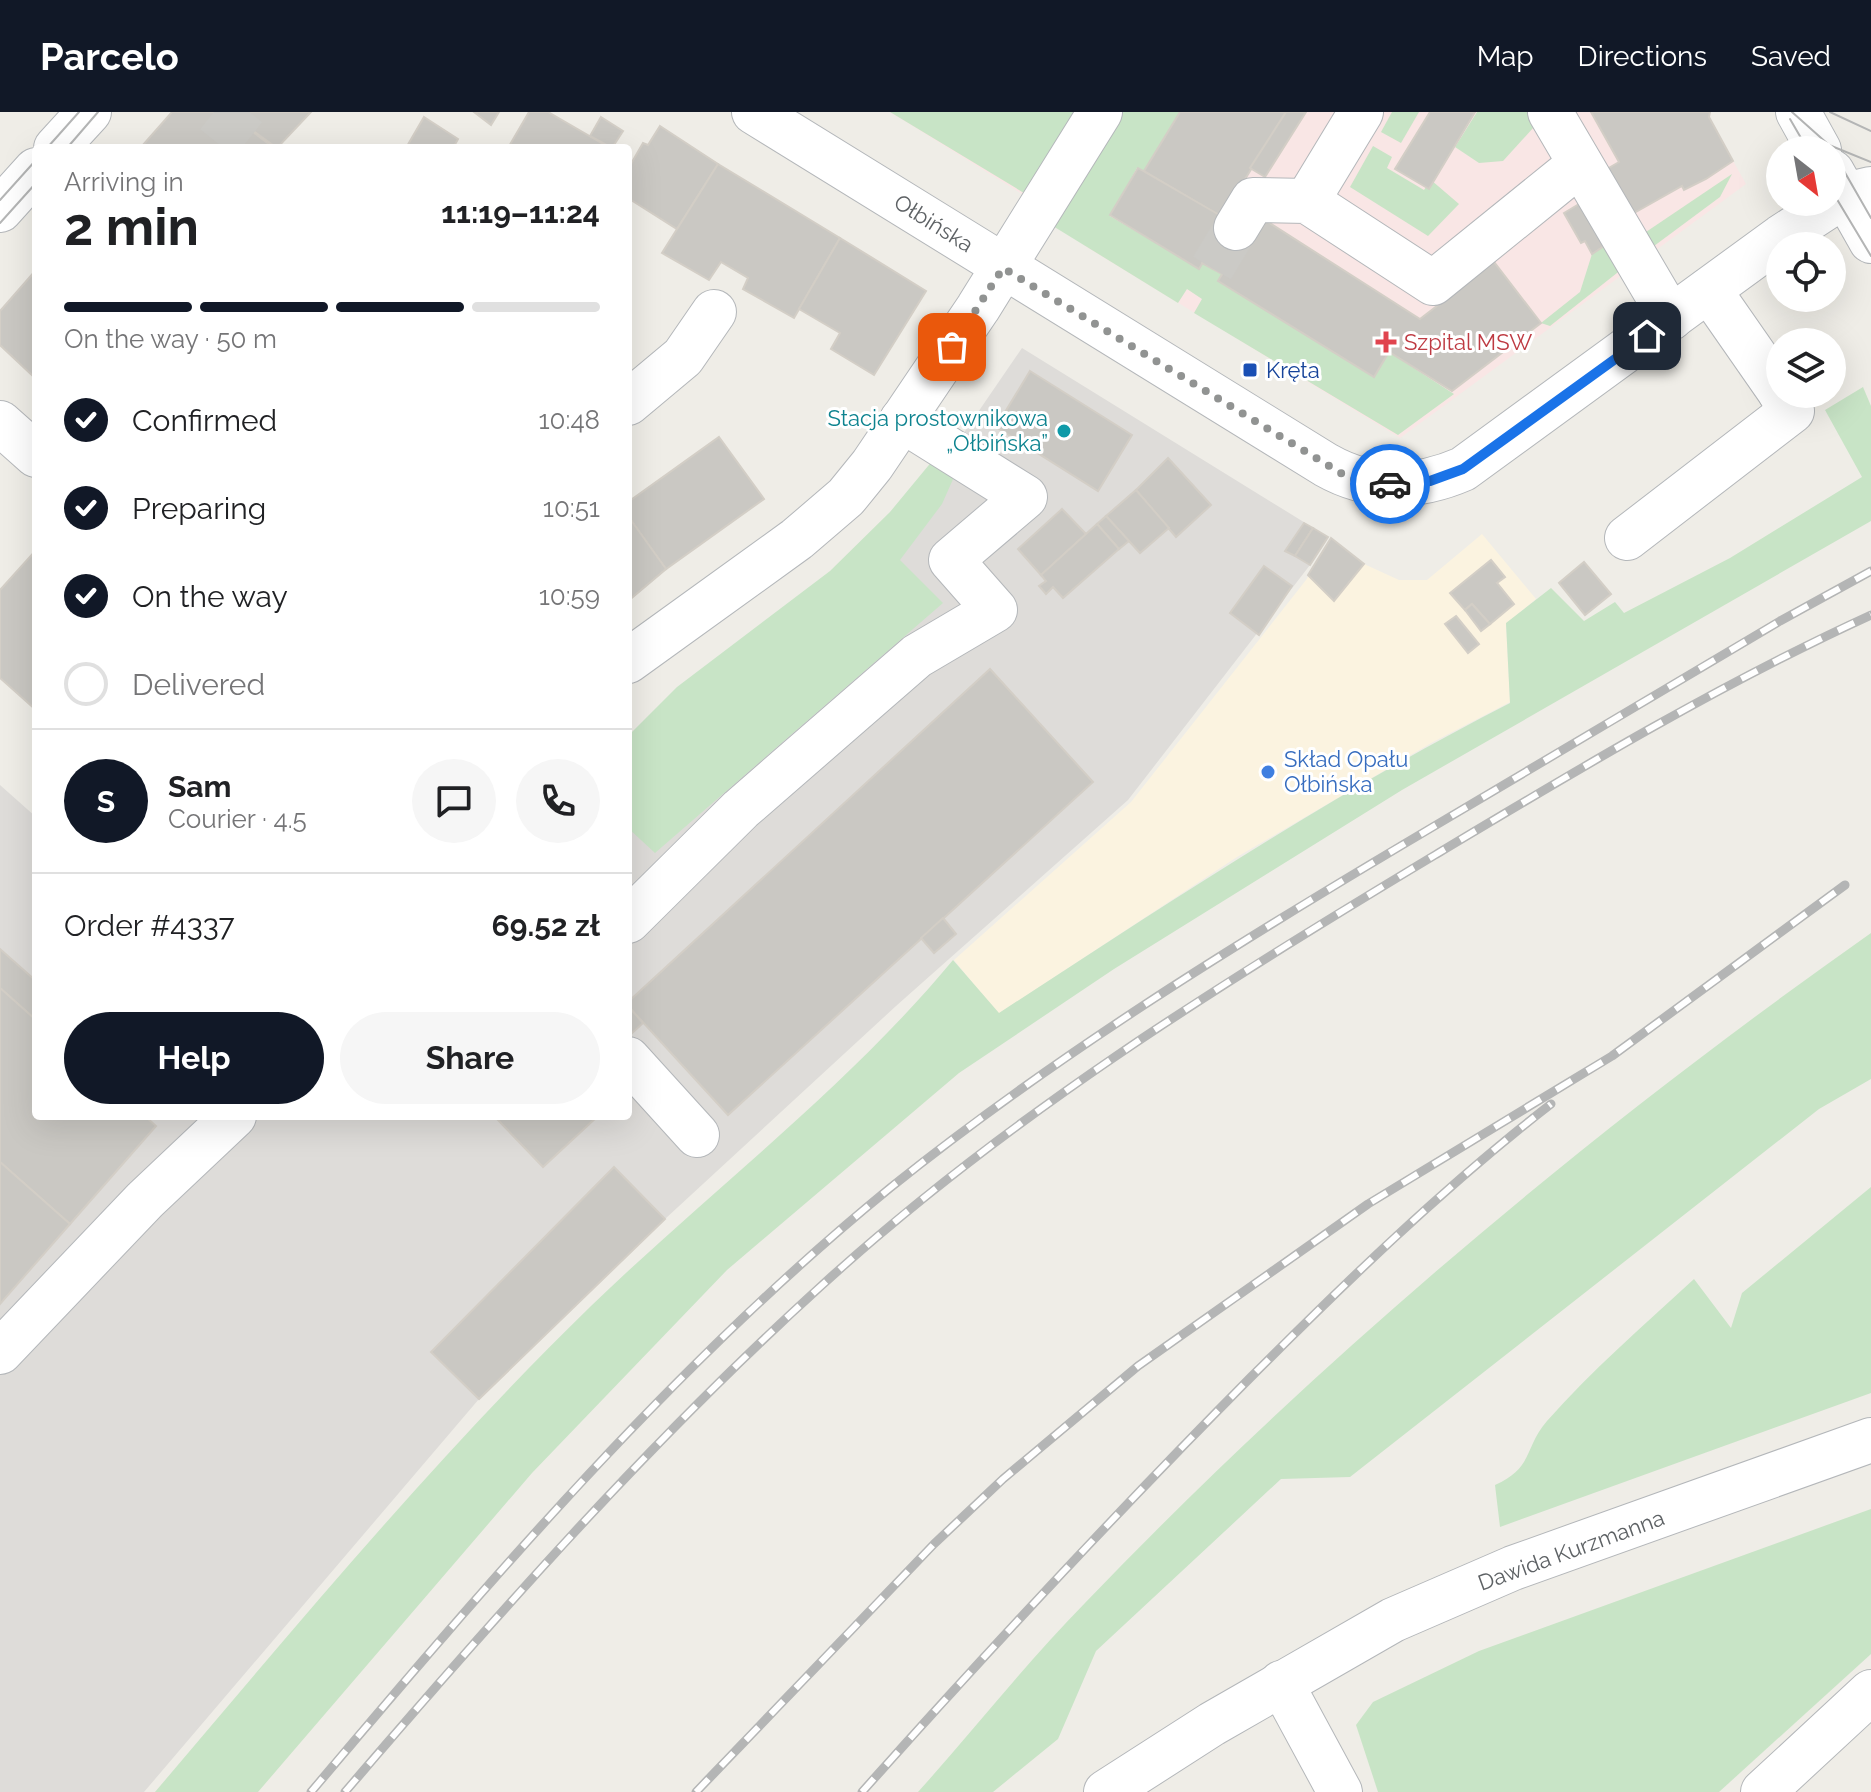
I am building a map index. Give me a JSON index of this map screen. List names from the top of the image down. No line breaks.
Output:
{"streets":{"street":["Ołbińska","Dawida Kurzmanna"]},"places":{"health":["Szpital MSW"],"transit":["Kręta"],"other":["Stacja prostownikowa „Ołbińska”","Skład Opału Ołbińska"]},"north":"bottom right","page":{"header":"Parcelo","nav":["Map","Directions","Saved"],"heading":["2 min","Arriving in","11:19–11:24"],"panel":["Sam","Courier · 4.5","Order #4337","69.52 zł"],"bar":"On the way · 50 m","list":[["Confirmed","10:48"],["Preparing","10:51"],["On the way","10:59"],"Delivered"],"round":"S","buttons":["Help","Share"]}}
